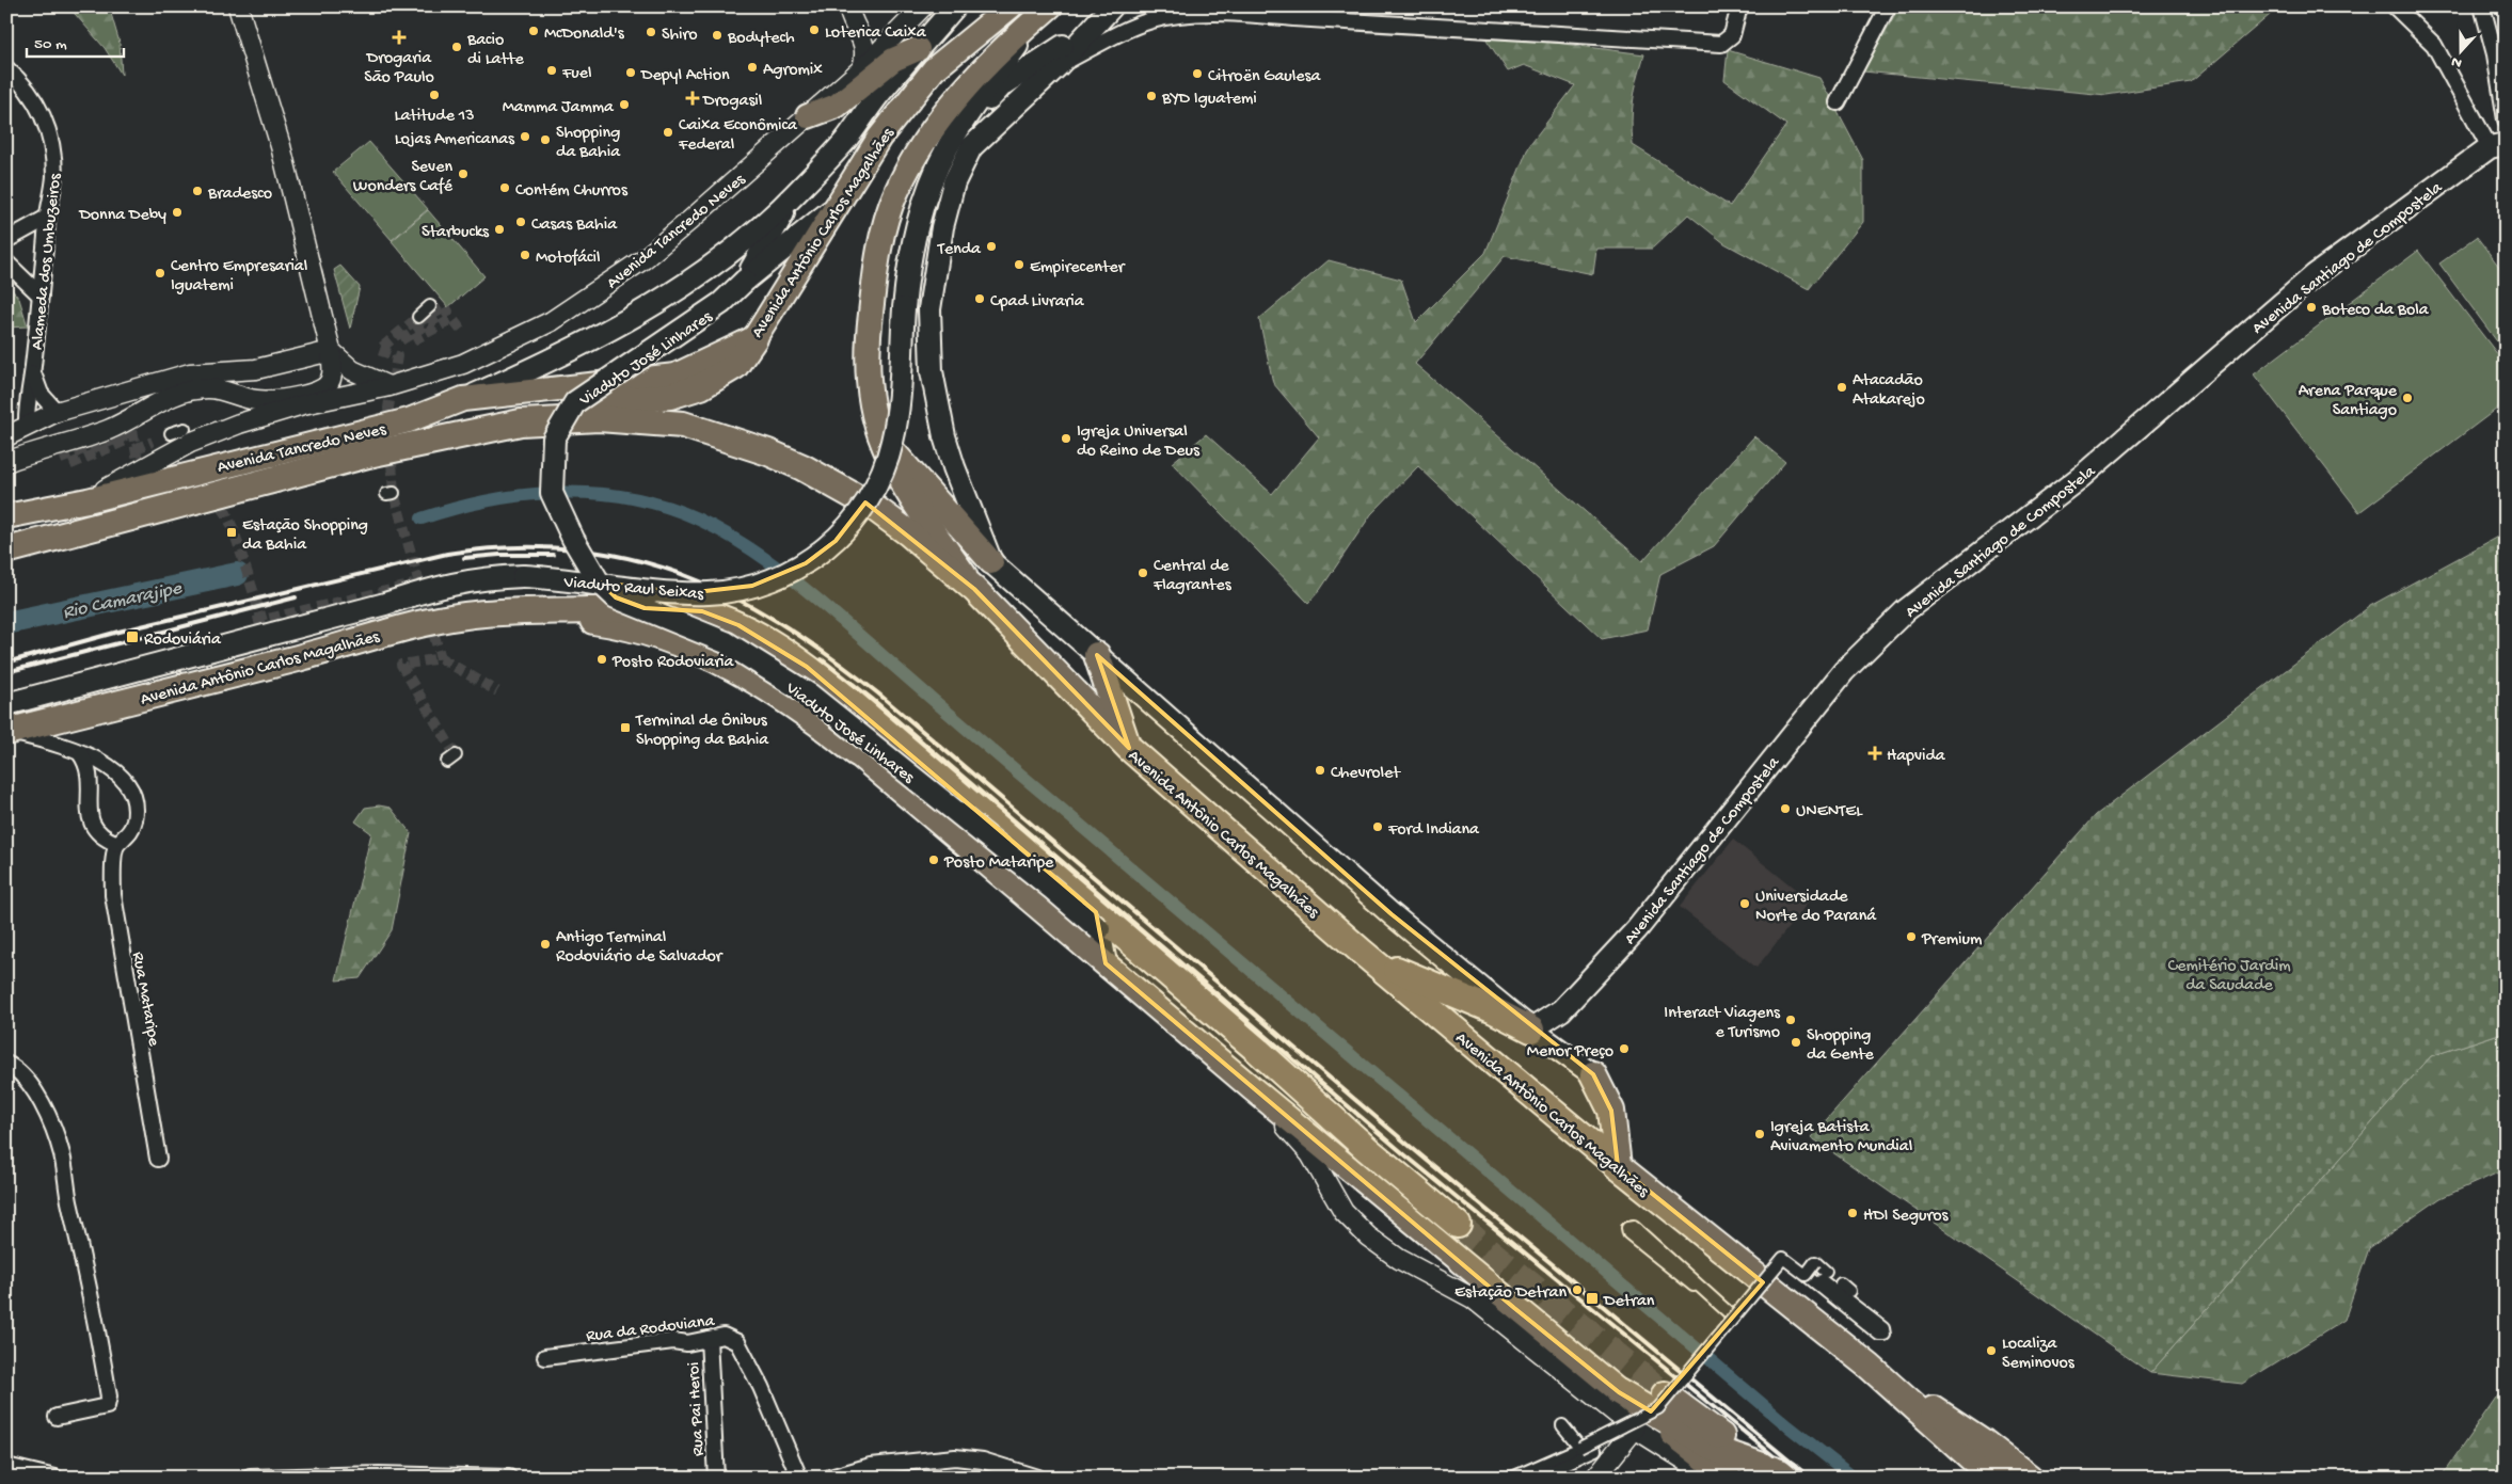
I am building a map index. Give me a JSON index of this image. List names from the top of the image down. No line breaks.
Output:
{"streets":{"highway":["Avenida Tancredo Neves","Avenida Antônio Carlos Magalhães"],"main road":["Avenida Santiago de Compostela","Viaduto José Linhares","Viaduto Raul Seixas"],"street":["Alameda dos Umbuzeiros","Rua Mataripe","Rua da Rodoviana","Rua Pai Heroi"]},"crossings":[["Avenida Tancredo Neves","Avenida Antônio Carlos Magalhães"],["Avenida Antônio Carlos Magalhães","Viaduto José Linhares"],["Avenida Antônio Carlos Magalhães","Viaduto Raul Seixas"],["Rua da Rodoviana","Rua Pai Heroi"]],"water":["Rio Camarajipe"],"parks":["Cemitério Jardim da Saudade"],"places":{"other":["Loterica Caixa","McDonald's","Shiro","Bodytech","Bacio di Latte","Agromix","Fuel","Depyl Action","Citroën Gaulesa","Latitude 13","BYD Iguatemi","Mamma Jamma","Caixa Econômica Federal","Lojas Americanas","Shopping da Bahia","Seven Wonders Café","Contém Churros","Bradesco","Donna Deby","Casas Bahia","Starbucks","Tenda","Motofácil","Empirecenter","Centro Empresarial Iguatemi","Cpad Livraria","Boteco da Bola","Atacadão Atakarejo","Arena Parque Santiago","Igreja Universal do Reino de Deus","Central de Flagrantes","Posto Rodoviaria","Chevrolet","UNENTEL","Ford Indiana","Posto Mataripe","Universidade Norte do Paraná","Premium","Antigo Terminal Rodoviário de Salvador","Interact Viagens e Turismo","Shopping da Gente","Menor Preço","Igreja Batista Avivamento Mundial","HDI Seguros","Estação Detran","Localiza Seminovos"],"health":["Drogaria São Paulo","Drogasil","Hapvida"],"transit":["Estação Shopping da Bahia","Rodoviária","Terminal de Ônibus Shopping da Bahia","Detran"]},"scale_bar":"50 m","north":"bottom"}
